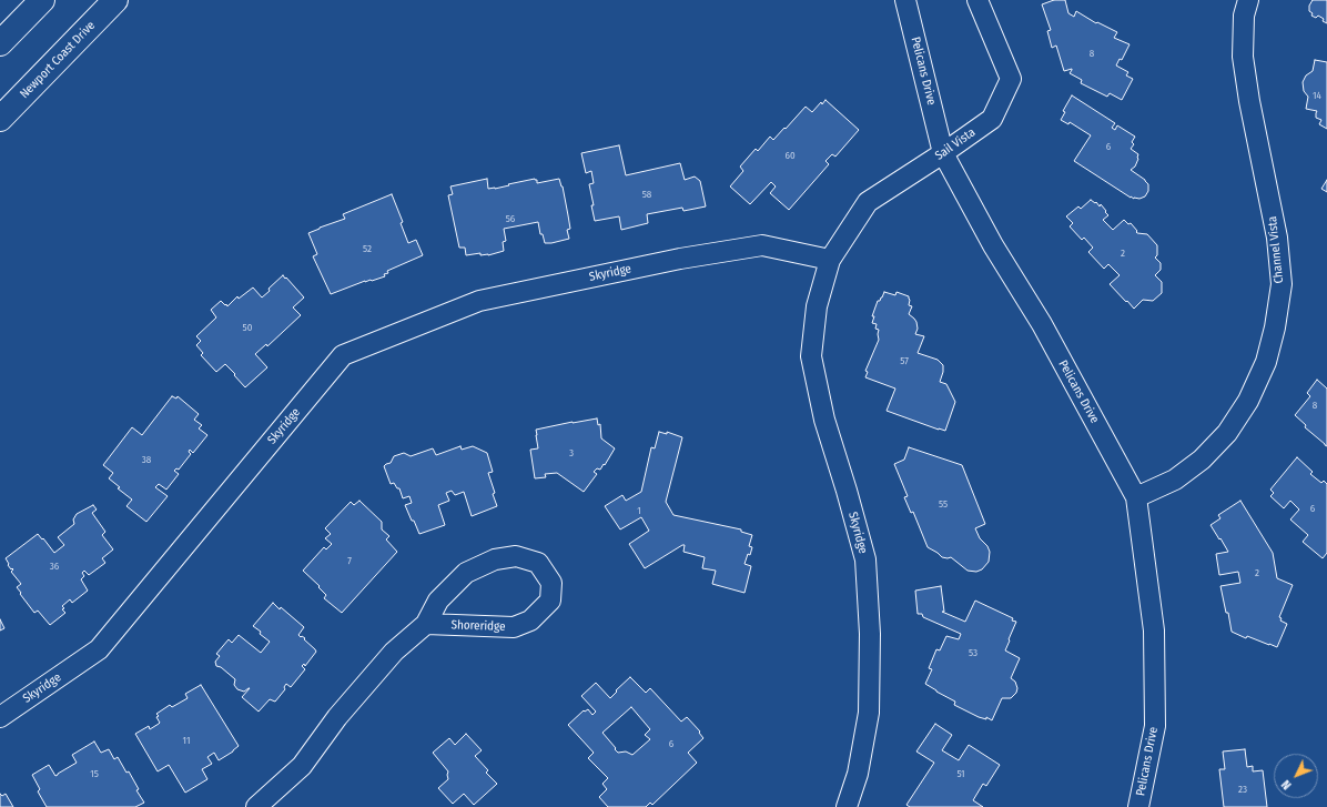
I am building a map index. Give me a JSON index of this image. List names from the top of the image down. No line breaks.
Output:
{"streets":{"main road":["Newport Coast Drive"],"street":["Pelicans Drive","Sail Vista","Channel Vista","Skyridge","Shoreridge"]},"crossings":[["Pelicans Drive","Sail Vista"],["Pelicans Drive","Channel Vista"],["Sail Vista","Skyridge"]],"house_numbers":["8","14","6","60","58","56","52","2","50","57","8","3","38","55","6","1","7","36","2","53","11","6","15","51","23"],"north":"bottom left"}
